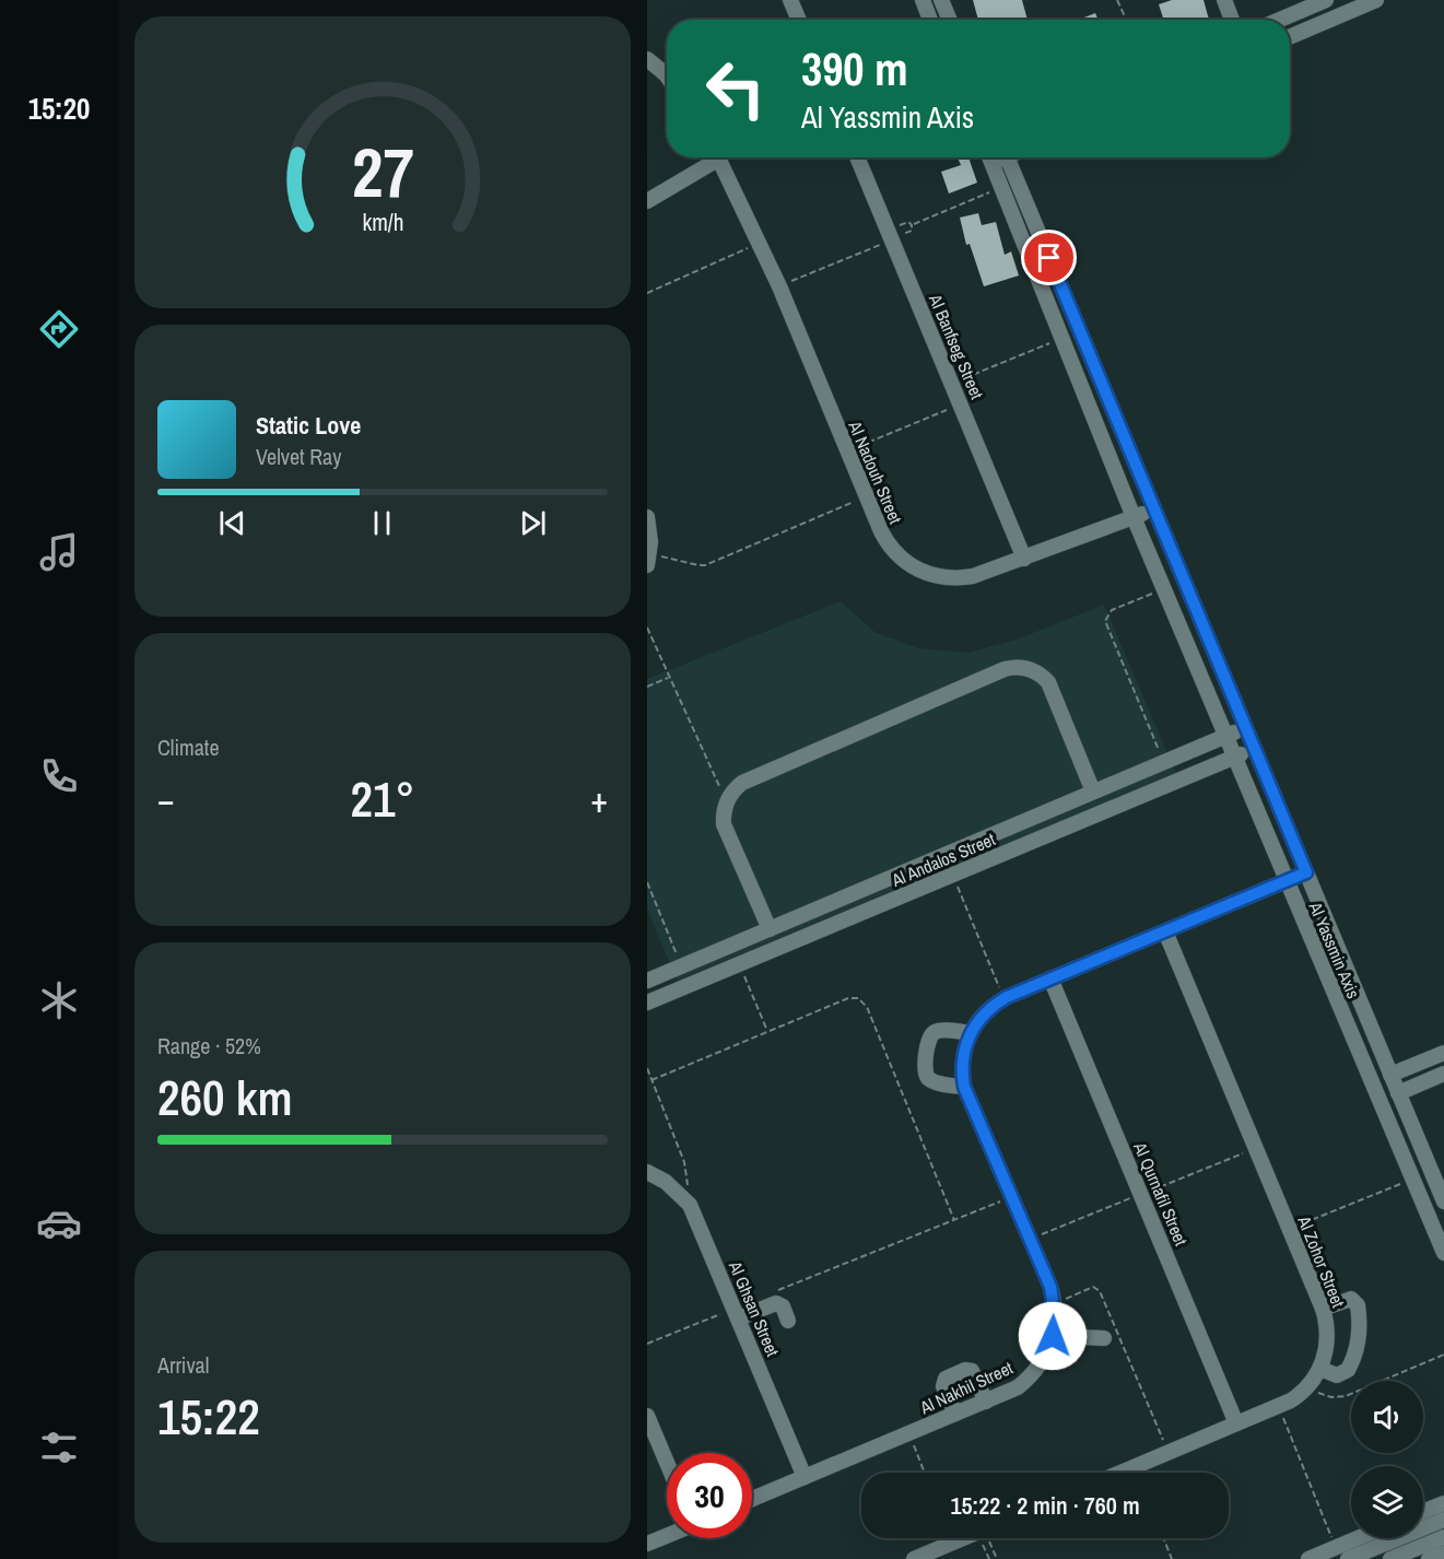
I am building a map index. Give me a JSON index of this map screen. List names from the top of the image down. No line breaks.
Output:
{"streets":{"street":["Al Banfseg Street","Al Nadouh Street","Al Andalos Street","Al Yassmin Axis","Al Qurnafil Street","Al Zohor Street","Al Ghsan Street","Al Nakhil Street"]},"crossings":[["Al Banfseg Street","Al Nadouh Street"],["Al Nadouh Street","Al Yassmin Axis"],["Al Andalos Street","Al Yassmin Axis"],["Al Yassmin Axis","Al Nakhil Street"],["Al Qurnafil Street","Al Zohor Street"],["Al Qurnafil Street","Al Nakhil Street"],["Al Zohor Street","Al Nakhil Street"],["Al Ghsan Street","Al Nakhil Street"]],"page":{"tabs":"15:20","turn":["390 m","Al Yassmin Axis"],"song":["Static Love","Velvet Ray"],"tile":["Climate",["Range · 52%","260 km"],["Arrival","15:22"]],"heat":["−","21°","+"],"limit":"30","trip":"15:22 · 2 min · 760 m","gauge":["27","km/h"]}}
